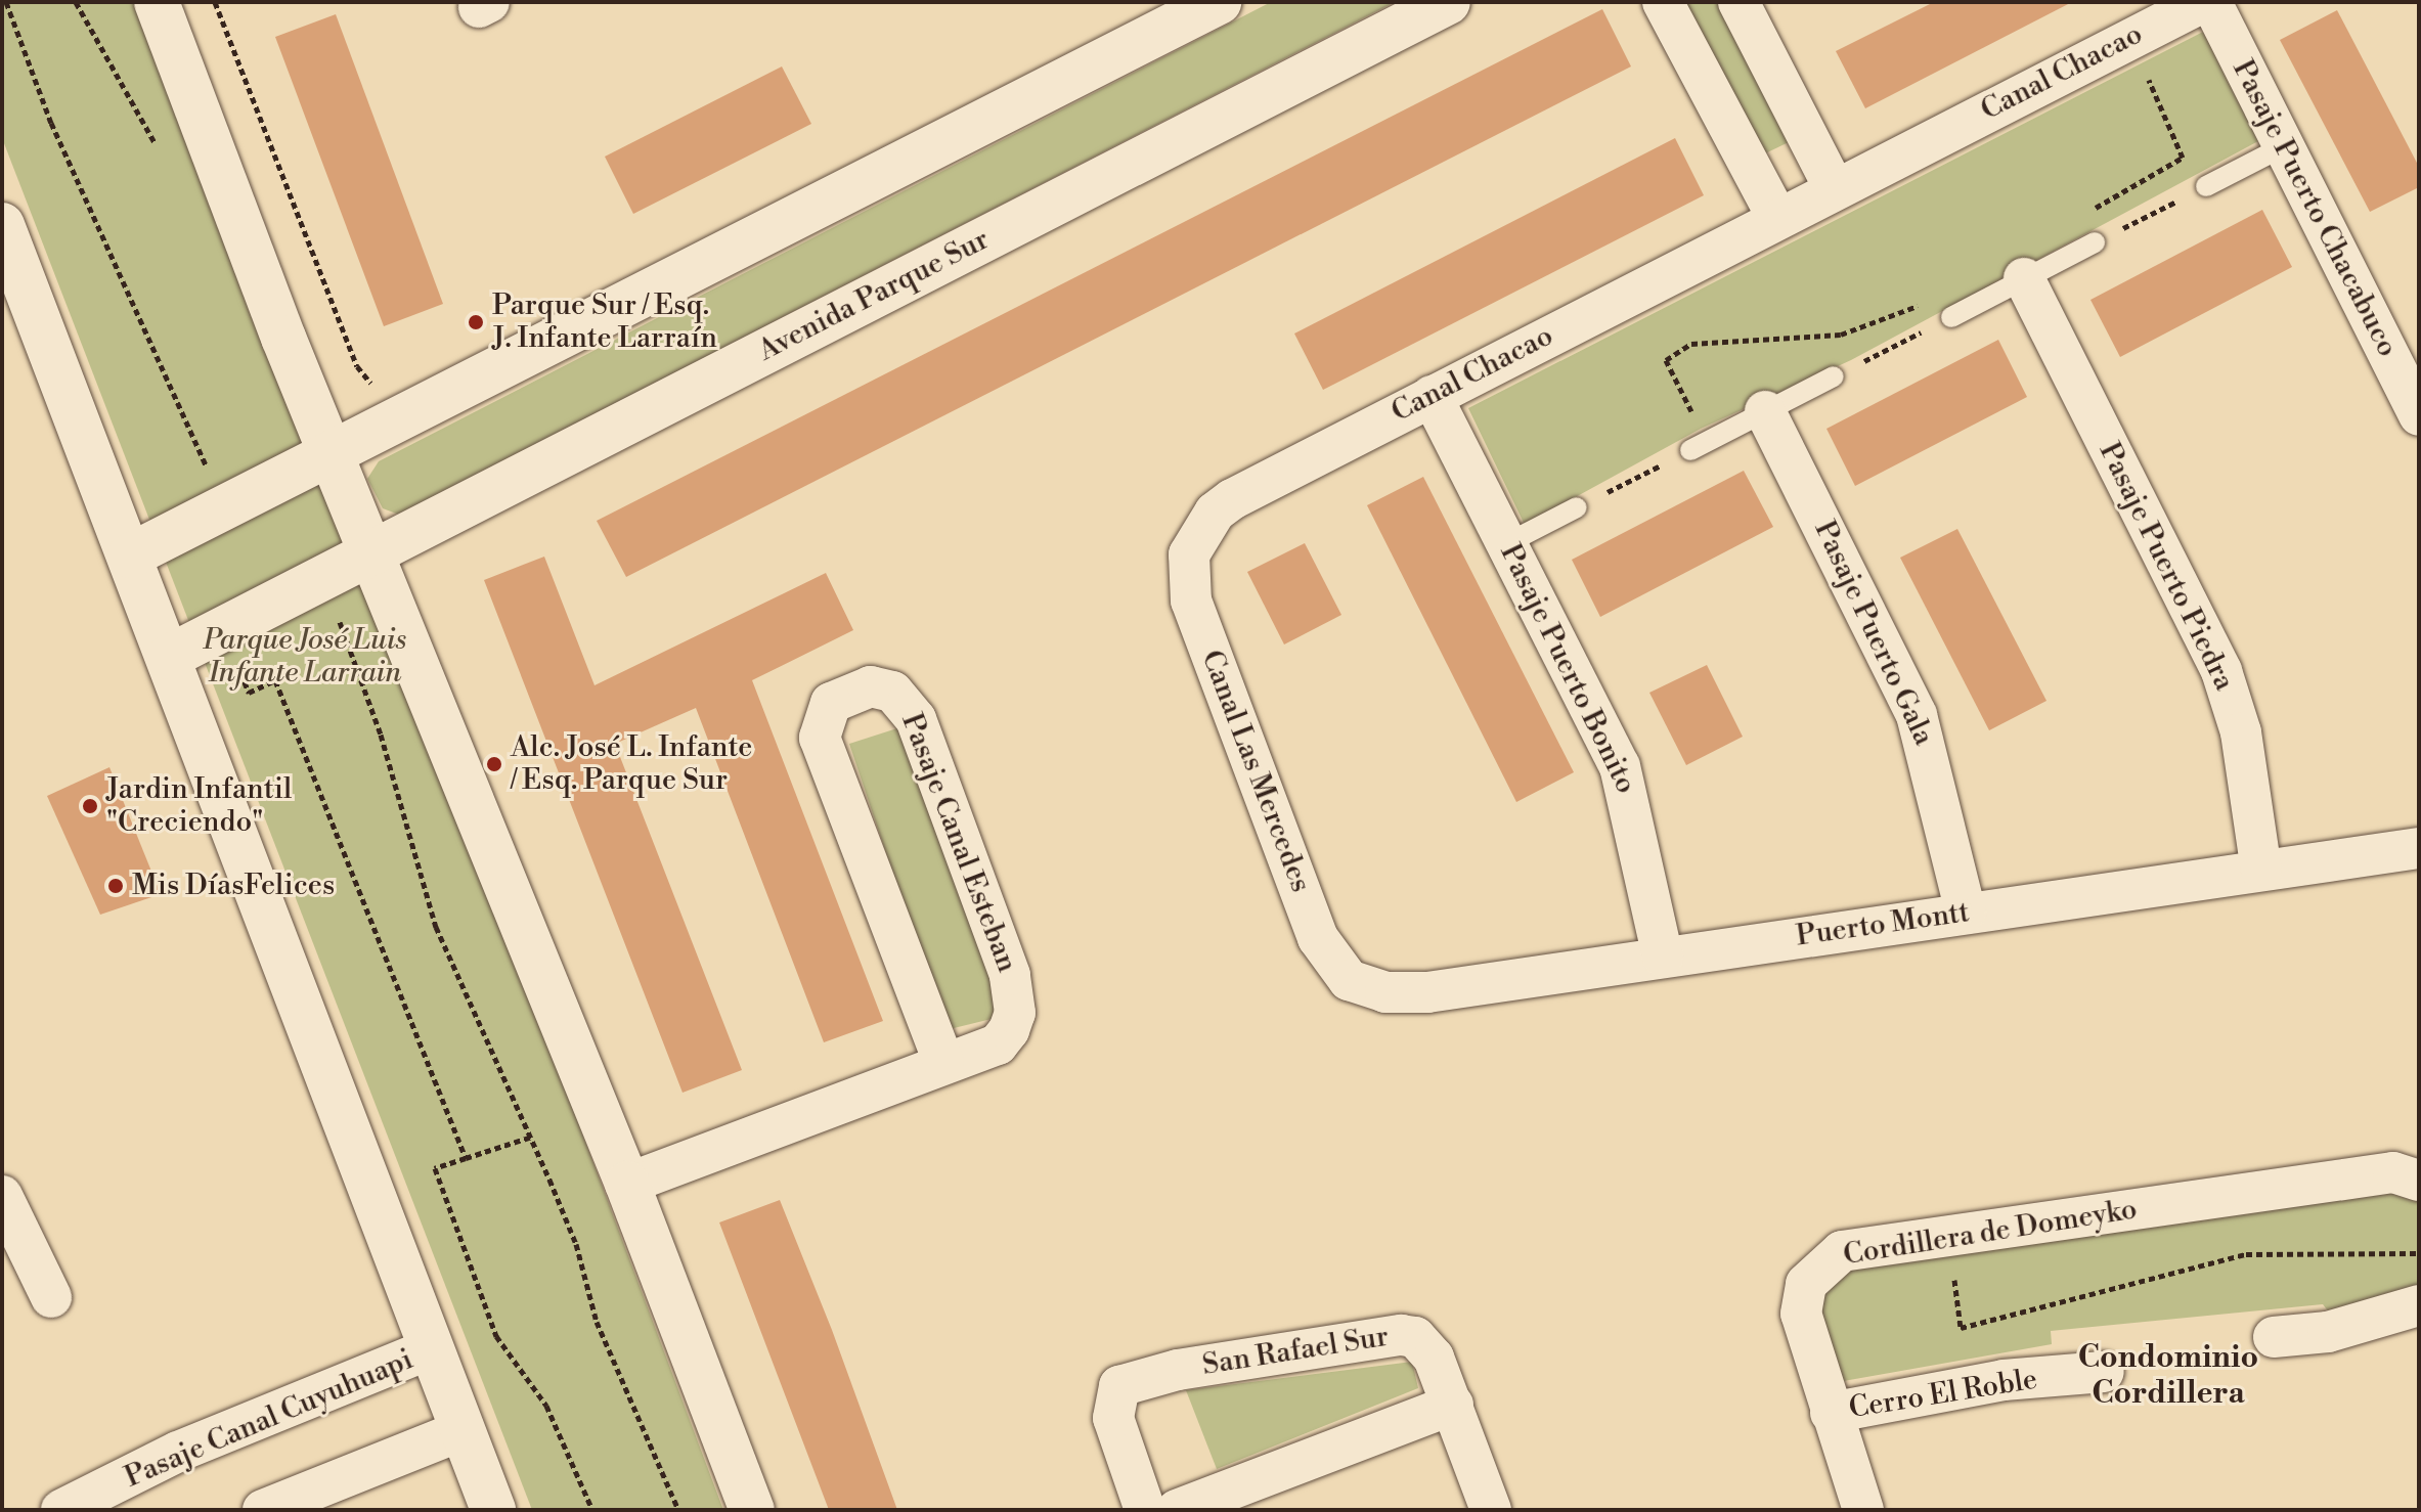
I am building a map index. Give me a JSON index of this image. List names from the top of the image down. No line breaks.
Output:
{"streets":{"street":["Canal Chacao","Pasaje Puerto Chacabuco","Avenida Parque Sur","Pasaje Puerto Piedra","Pasaje Puerto Gala","Pasaje Puerto Bonito","Canal Las Mercedes","Pasaje Canal Esteban","Puerto Montt","Cordillera de Domeyko","San Rafael Sur","Cerro El Roble","Pasaje Canal Cuyuhuapi"]},"crossings":[["Canal Chacao","Pasaje Puerto Chacabuco"],["Canal Chacao","Pasaje Puerto Bonito"],["Canal Chacao","Canal Las Mercedes"],["Pasaje Puerto Piedra","Puerto Montt"],["Pasaje Puerto Gala","Puerto Montt"],["Pasaje Puerto Bonito","Puerto Montt"],["Canal Las Mercedes","Puerto Montt"],["Cordillera de Domeyko","Cerro El Roble"]],"districts":["Condominio Cordillera"],"parks":["Parque José Luis Infante Larrain"],"places":["Parque Sur / Esq. J. Infante Larraín","Alc. José L. Infante / Esq. Parque Sur","Jardin Infantil \"Creciendo\"","Mis DíasFelices"]}
